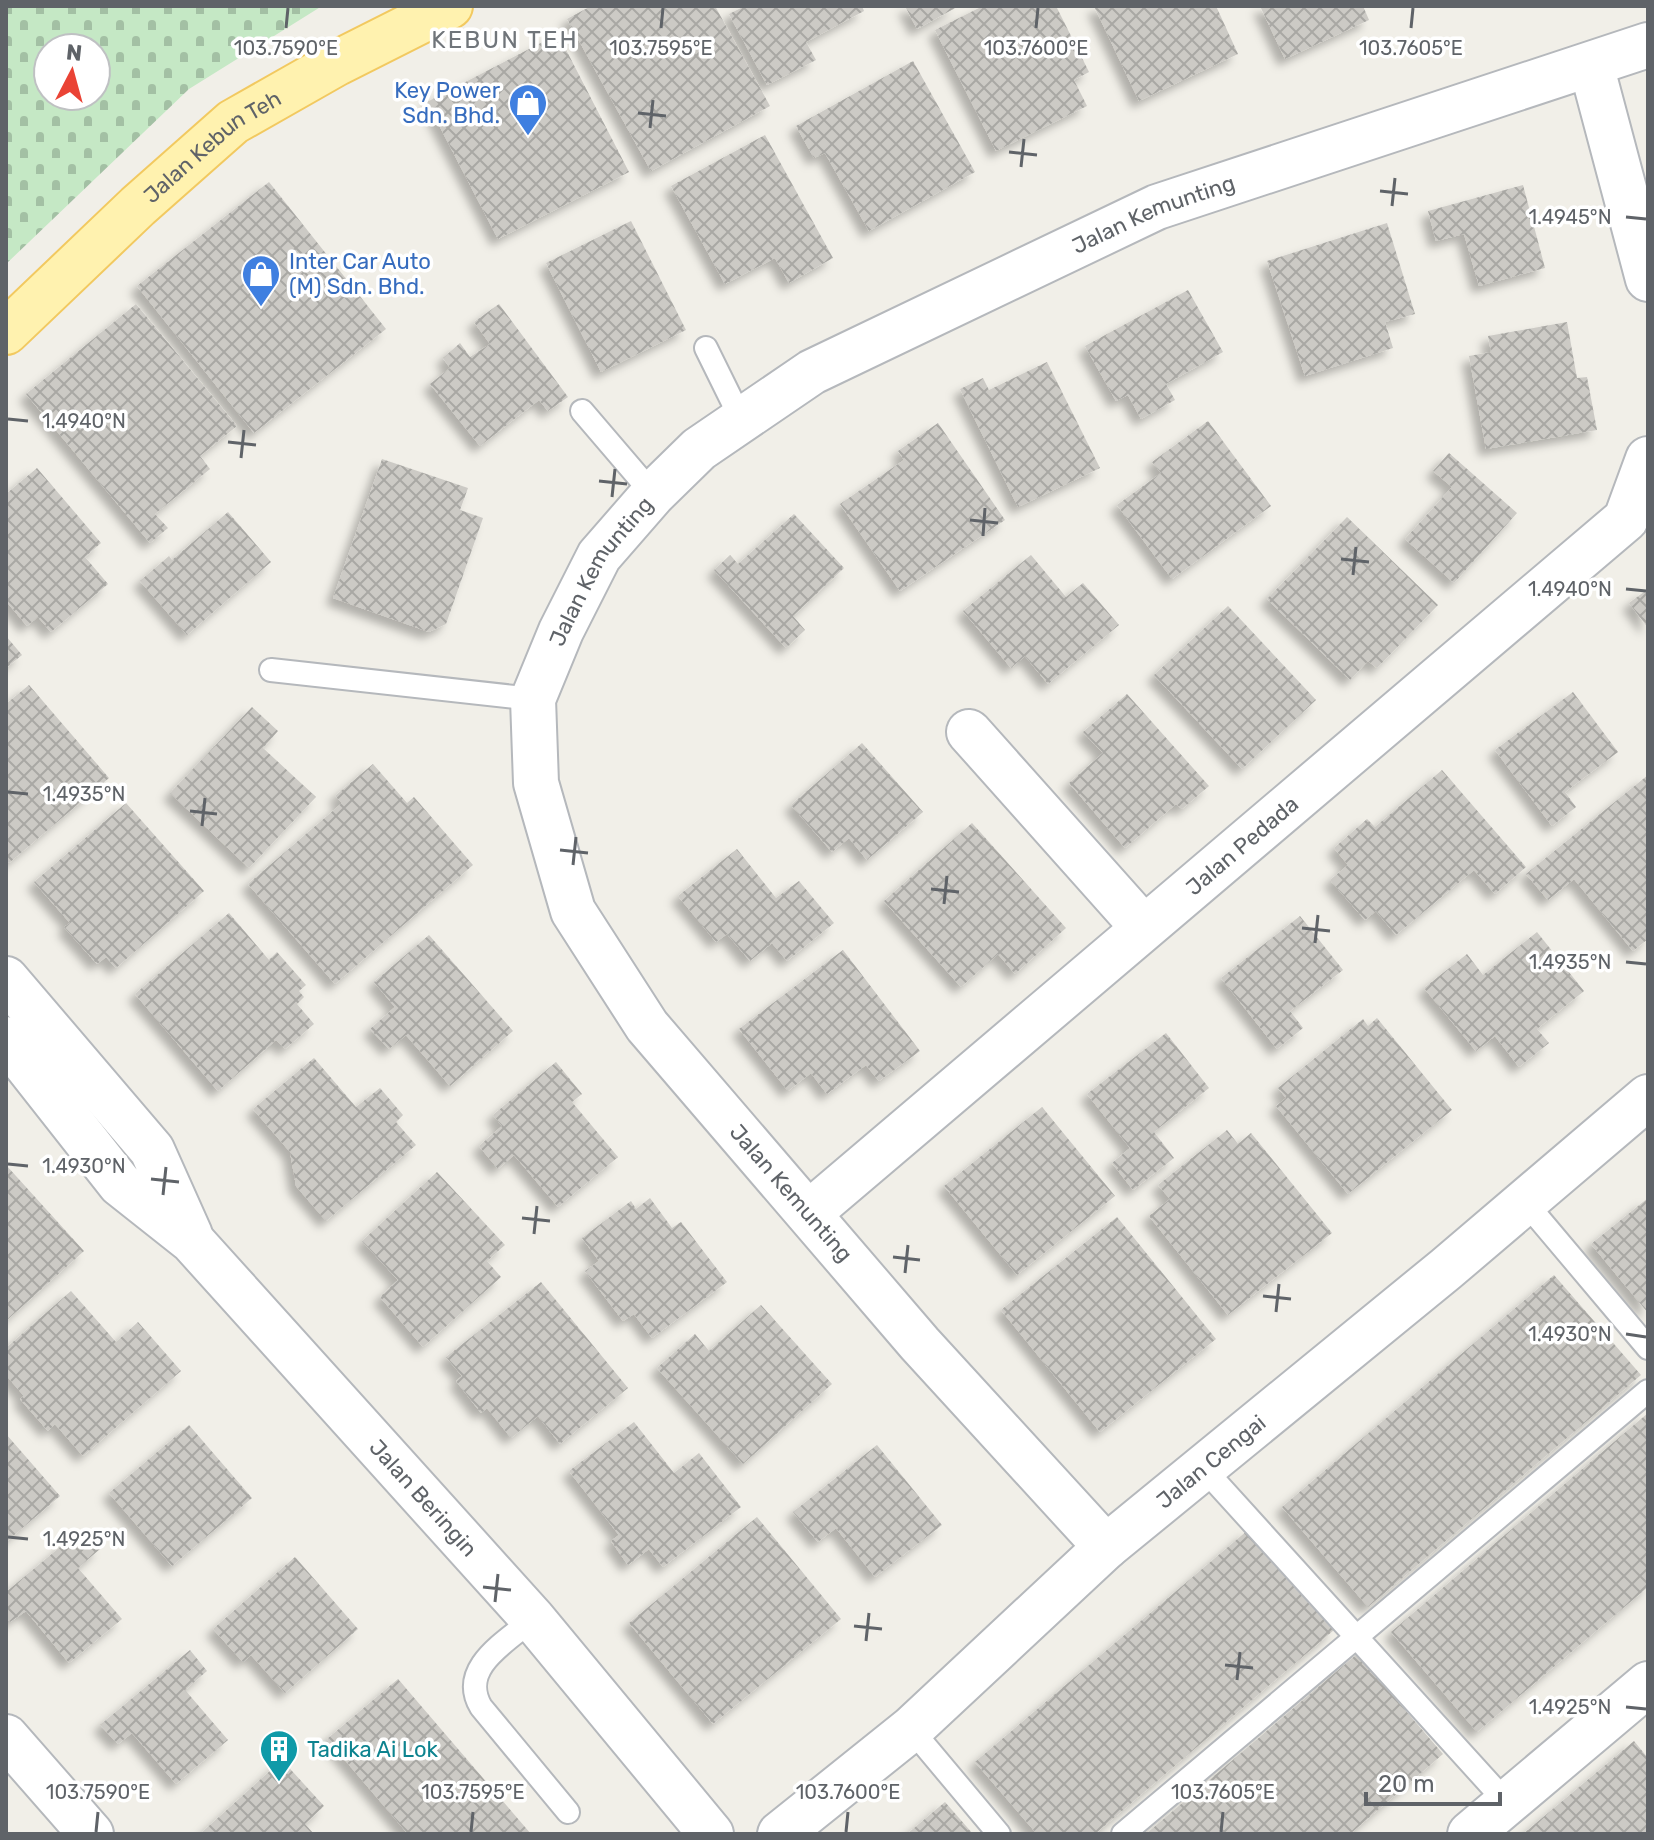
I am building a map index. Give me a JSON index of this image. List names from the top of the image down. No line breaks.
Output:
{"streets":{"main road":["Jalan Kebun Teh"],"street":["Jalan Kemunting","Jalan Pedada","Jalan Cengai","Jalan Beringin"]},"crossings":[["Jalan Kemunting","Jalan Pedada"],["Jalan Kemunting","Jalan Cengai"]],"districts":["KEBUN TEH"],"places":{"shop":["Key Power Sdn. Bhd.","Inter Car Auto (M) Sdn. Bhd."],"building":["Tadika Ai Lok"]},"scale_bar":"20 m","north":"top","coordinates":["103.7590°E","103.7595°E","103.7600°E","103.7605°E","1.4945°N","1.4940°N","1.4935°N","1.4930°N","1.4925°N"]}
